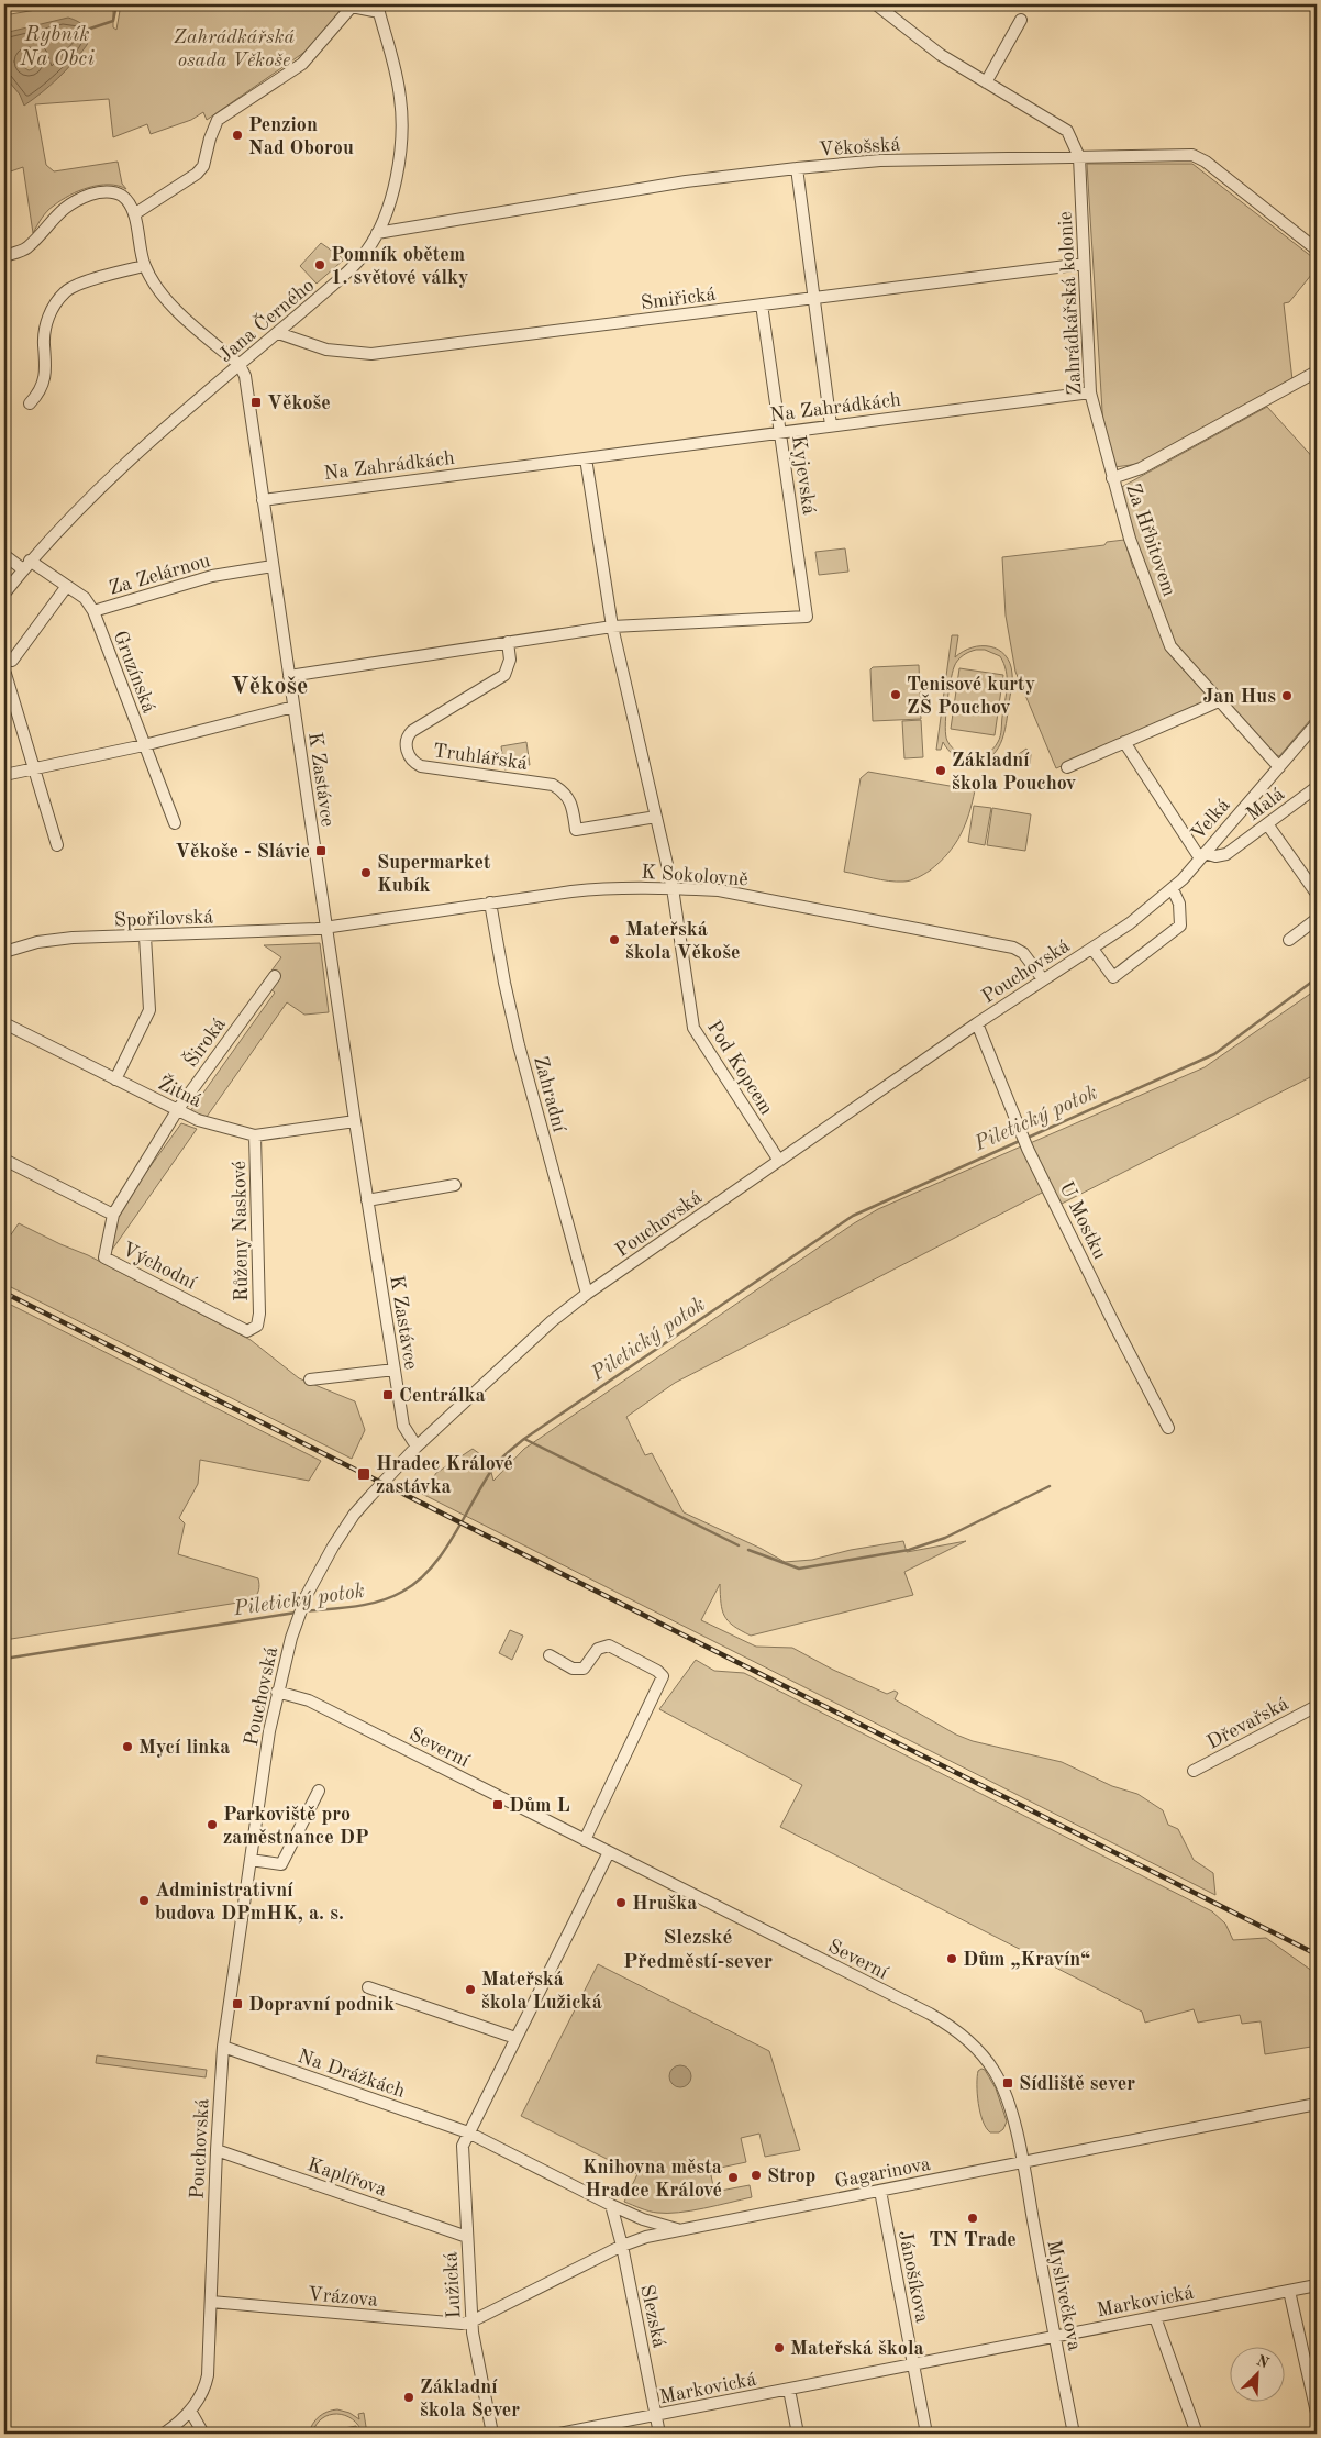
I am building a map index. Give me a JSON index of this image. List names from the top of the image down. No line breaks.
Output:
{"streets":{"street":["Věkošská","Smiřická","Zahrádkářská kolonie","Jana Černého","Na Zahrádkách","Kyjevská","Za Hřbitovem","Za Zelárnou","Gruzínská","Truhlářská","K Zastávce","Malá","Velká","K Sokolovně","Spořilovská","Pouchovská","Široká","Pod Kopcem","Žitná","Zahradní","U Mostku","Růženy Naskové","Východní","Dřevařská","Severní","Na Drážkách","Gagarinova","Kaplířova","Jánošíkova","Lužická","Myslivečkova","Vrázova","Markovická","Slezská"]},"crossings":[["Věkošská","Zahrádkářská kolonie"],["Věkošská","Jana Černého"],["Věkošská","Kyjevská"],["Smiřická","Zahrádkářská kolonie"],["Smiřická","Jana Černého"],["Smiřická","Kyjevská"],["Zahrádkářská kolonie","Na Zahrádkách"],["Zahrádkářská kolonie","Za Hřbitovem"],["Jana Černého","Za Zelárnou"],["Jana Černého","K Zastávce"],["Na Zahrádkách","Kyjevská"],["Na Zahrádkách","K Zastávce"],["Za Hřbitovem","Velká"],["Za Zelárnou","Gruzínská"],["Za Zelárnou","K Zastávce"],["K Zastávce","K Sokolovně"],["K Zastávce","Spořilovská"],["K Zastávce","Pouchovská"],["K Zastávce","Žitná"],["Malá","Velká"],["Malá","Pouchovská"],["Velká","Pouchovská"],["K Sokolovně","Spořilovská"],["K Sokolovně","Pouchovská"],["K Sokolovně","Pod Kopcem"],["K Sokolovně","Zahradní"],["Pouchovská","Pod Kopcem"],["Pouchovská","Zahradní"],["Pouchovská","U Mostku"],["Pouchovská","Severní"],["Pouchovská","Na Drážkách"],["Pouchovská","Kaplířova"],["Pouchovská","Vrázova"],["Široká","Žitná"],["Široká","Východní"],["Žitná","Růženy Naskové"],["Růženy Naskové","Východní"],["Severní","Gagarinova"],["Severní","Myslivečkova"],["Na Drážkách","Lužická"],["Gagarinova","Jánošíkova"],["Gagarinova","Lužická"],["Gagarinova","Myslivečkova"],["Gagarinova","Vrázova"],["Gagarinova","Slezská"],["Kaplířova","Lužická"],["Jánošíkova","Markovická"],["Lužická","Vrázova"],["Myslivečkova","Markovická"],["Markovická","Slezská"]],"districts":["Věkoše","Slezské Předměstí-sever"],"water":["Rybník Na Obci","Piletický potok"],"parks":["Zahrádkářská osada Věkoše"],"places":{"other":["Penzion Nad Oborou","Pomník obětem 1. světové války","Tenisové kurty ZŠ Pouchov","Jan Hus","Základní škola Pouchov","Supermarket Kubík","Mateřská škola Věkoše","Mycí linka","Parkoviště pro zaměstnance DP","Administrativní budova DPmHK, a. s.","Hruška","Dům „Kravín“","Mateřská škola Lužická","Strop","Knihovna města Hradce Králové","TN Trade","Mateřská škola","Základní škola Sever"],"transit":["Věkoše","Věkoše - Slávie","Centrálka","Hradec Králové zastávka","Dům L","Dopravní podnik","Sídliště sever"]},"north":"top right"}
